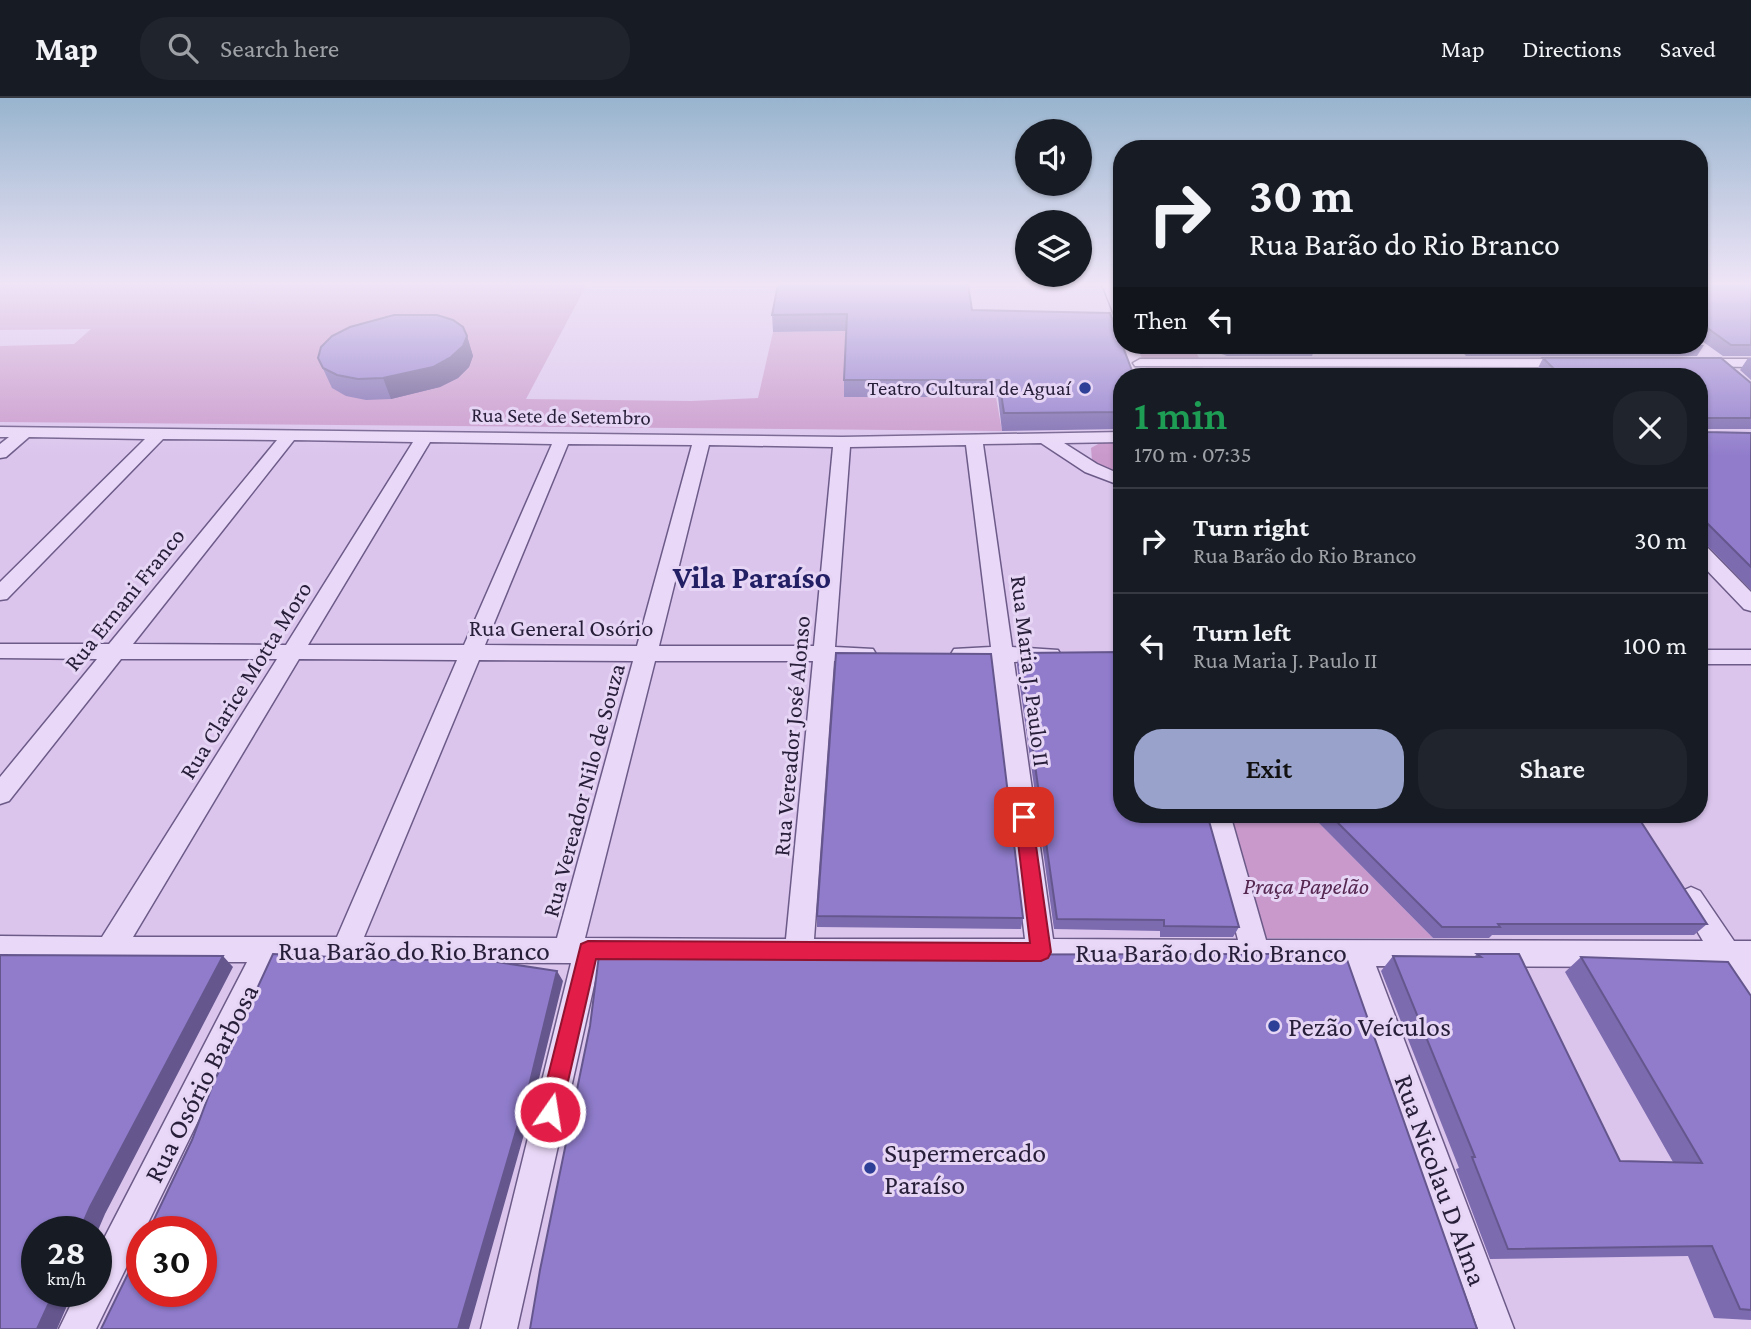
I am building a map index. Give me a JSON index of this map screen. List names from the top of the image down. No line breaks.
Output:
{"streets":{"street":["Rua Sete de Setembro","Rua Ernani Franco","Rua General Osório","Rua Maria J. Paulo II","Rua Clarice Motta Moro","Rua Vereador José Alonso","Rua Vereador Nilo de Souza","Rua Barão do Rio Branco","Rua Osório Barbosa","Rua Nicolau D Alma"]},"crossings":[["Rua Sete de Setembro","Rua Ernani Franco"],["Rua Sete de Setembro","Rua Maria J. Paulo II"],["Rua Sete de Setembro","Rua Clarice Motta Moro"],["Rua Sete de Setembro","Rua Vereador José Alonso"],["Rua Sete de Setembro","Rua Vereador Nilo de Souza"],["Rua Ernani Franco","Rua General Osório"],["Rua General Osório","Rua Clarice Motta Moro"],["Rua General Osório","Rua Vereador José Alonso"],["Rua General Osório","Rua Vereador Nilo de Souza"],["Rua Maria J. Paulo II","Rua Barão do Rio Branco"],["Rua Clarice Motta Moro","Rua Barão do Rio Branco"],["Rua Vereador José Alonso","Rua Barão do Rio Branco"],["Rua Vereador Nilo de Souza","Rua Barão do Rio Branco"],["Rua Barão do Rio Branco","Rua Osório Barbosa"],["Rua Barão do Rio Branco","Rua Nicolau D Alma"]],"districts":["Vila Paraíso"],"parks":["Praça Papelão"],"places":["Teatro Cultural de Aguaí","Pezão Veículos","Supermercado Paraíso"],"page":{"header":"Map","search":"Search here","nav":["Map","Directions","Saved"],"turn":["30 m","Rua Barão do Rio Branco"],"then":"Then","heading":["1 min","170 m · 07:35"],"list":[{"name":"Turn right","note":"Rua Barão do Rio Branco","value":"30 m"},{"name":"Turn left","note":"Rua Maria J. Paulo II","value":"100 m"}],"buttons":["Exit","Share"],"speed":"28 km/h","limit":"30"}}
